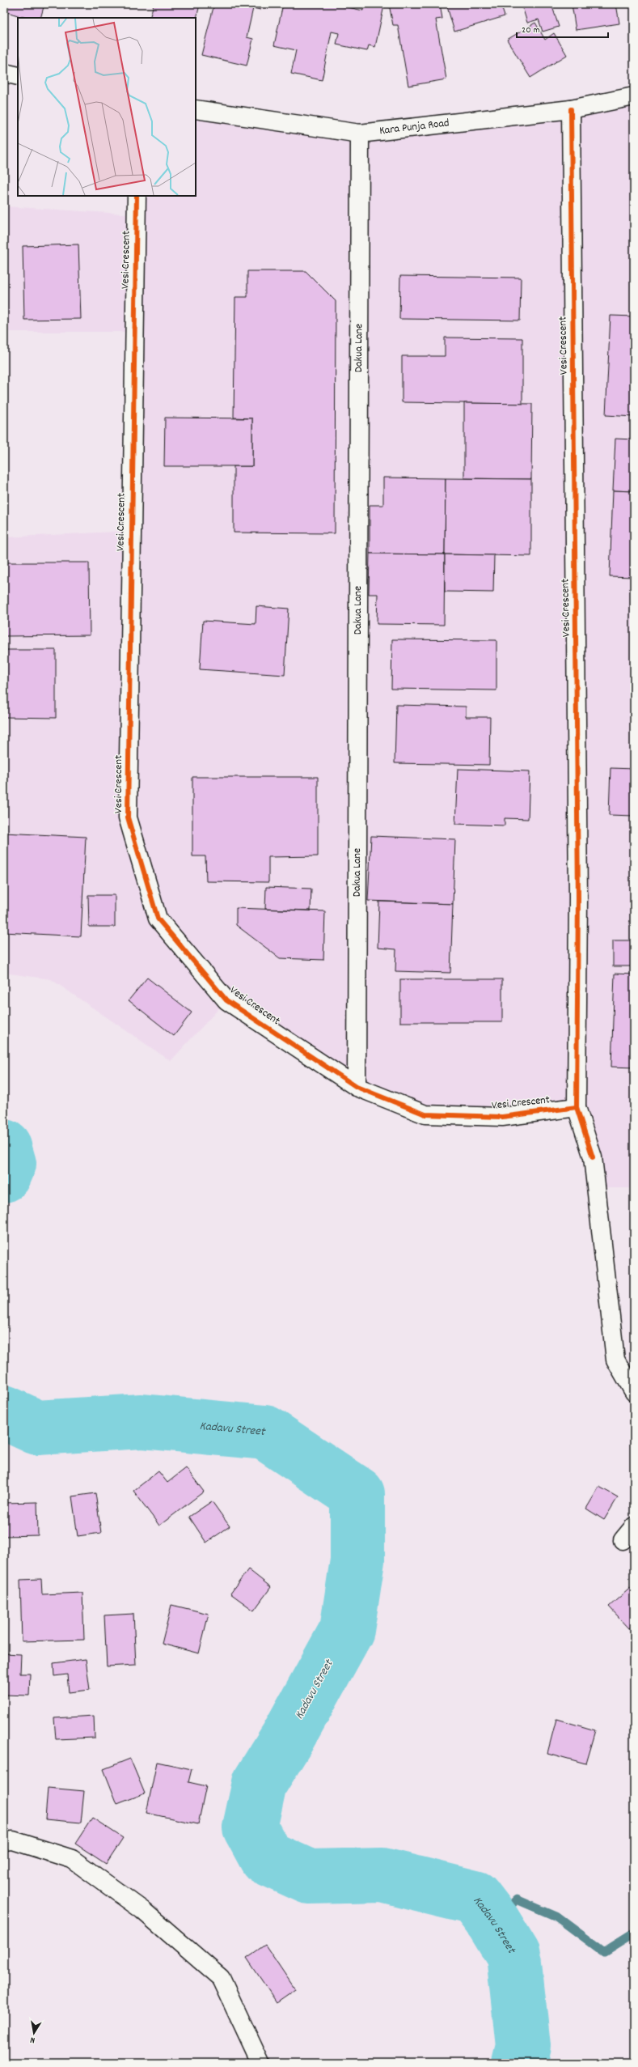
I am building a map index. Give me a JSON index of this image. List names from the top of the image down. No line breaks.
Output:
{"streets":{"street":["Kara Punja Road","Vesi Crescent","Dakua Lane"]},"crossings":[["Kara Punja Road","Vesi Crescent"],["Kara Punja Road","Dakua Lane"],["Vesi Crescent","Dakua Lane"]],"water":["Kadavu Street"],"scale_bar":"20 m","north":"bottom"}
